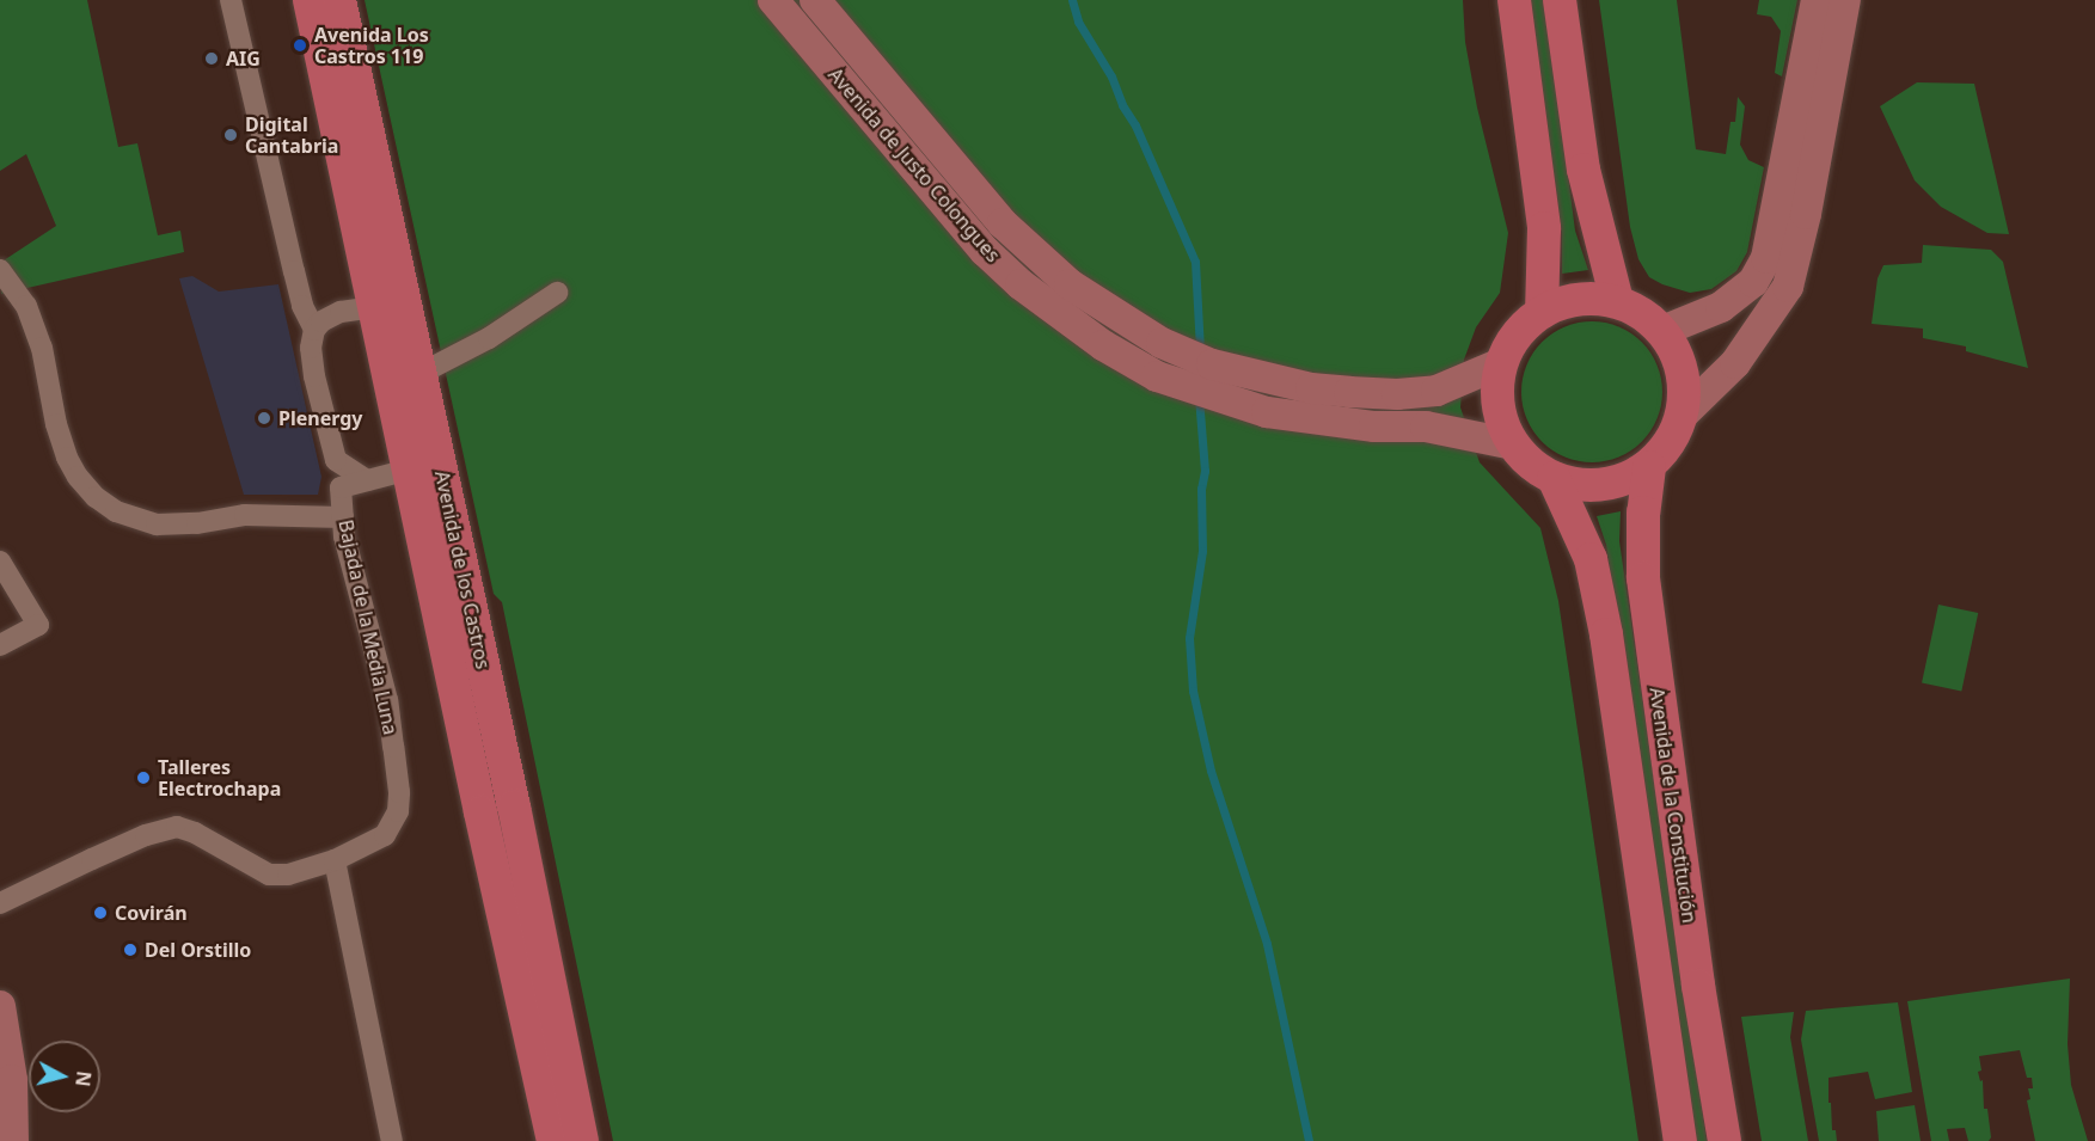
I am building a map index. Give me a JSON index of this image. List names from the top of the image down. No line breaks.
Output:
{"streets":{"main road":["Avenida de Justo Colongues","Avenida de los Castros","Avenida de la Constitución"],"street":["Bajada de la Media Luna"]},"crossings":[["Avenida de Justo Colongues","Avenida de la Constitución"]],"places":["Avenida Los Castros 119","AIG","Digital Cantabria","Plenergy","Talleres Electrochapa","Covirán","Del Orstillo"],"north":"right"}
